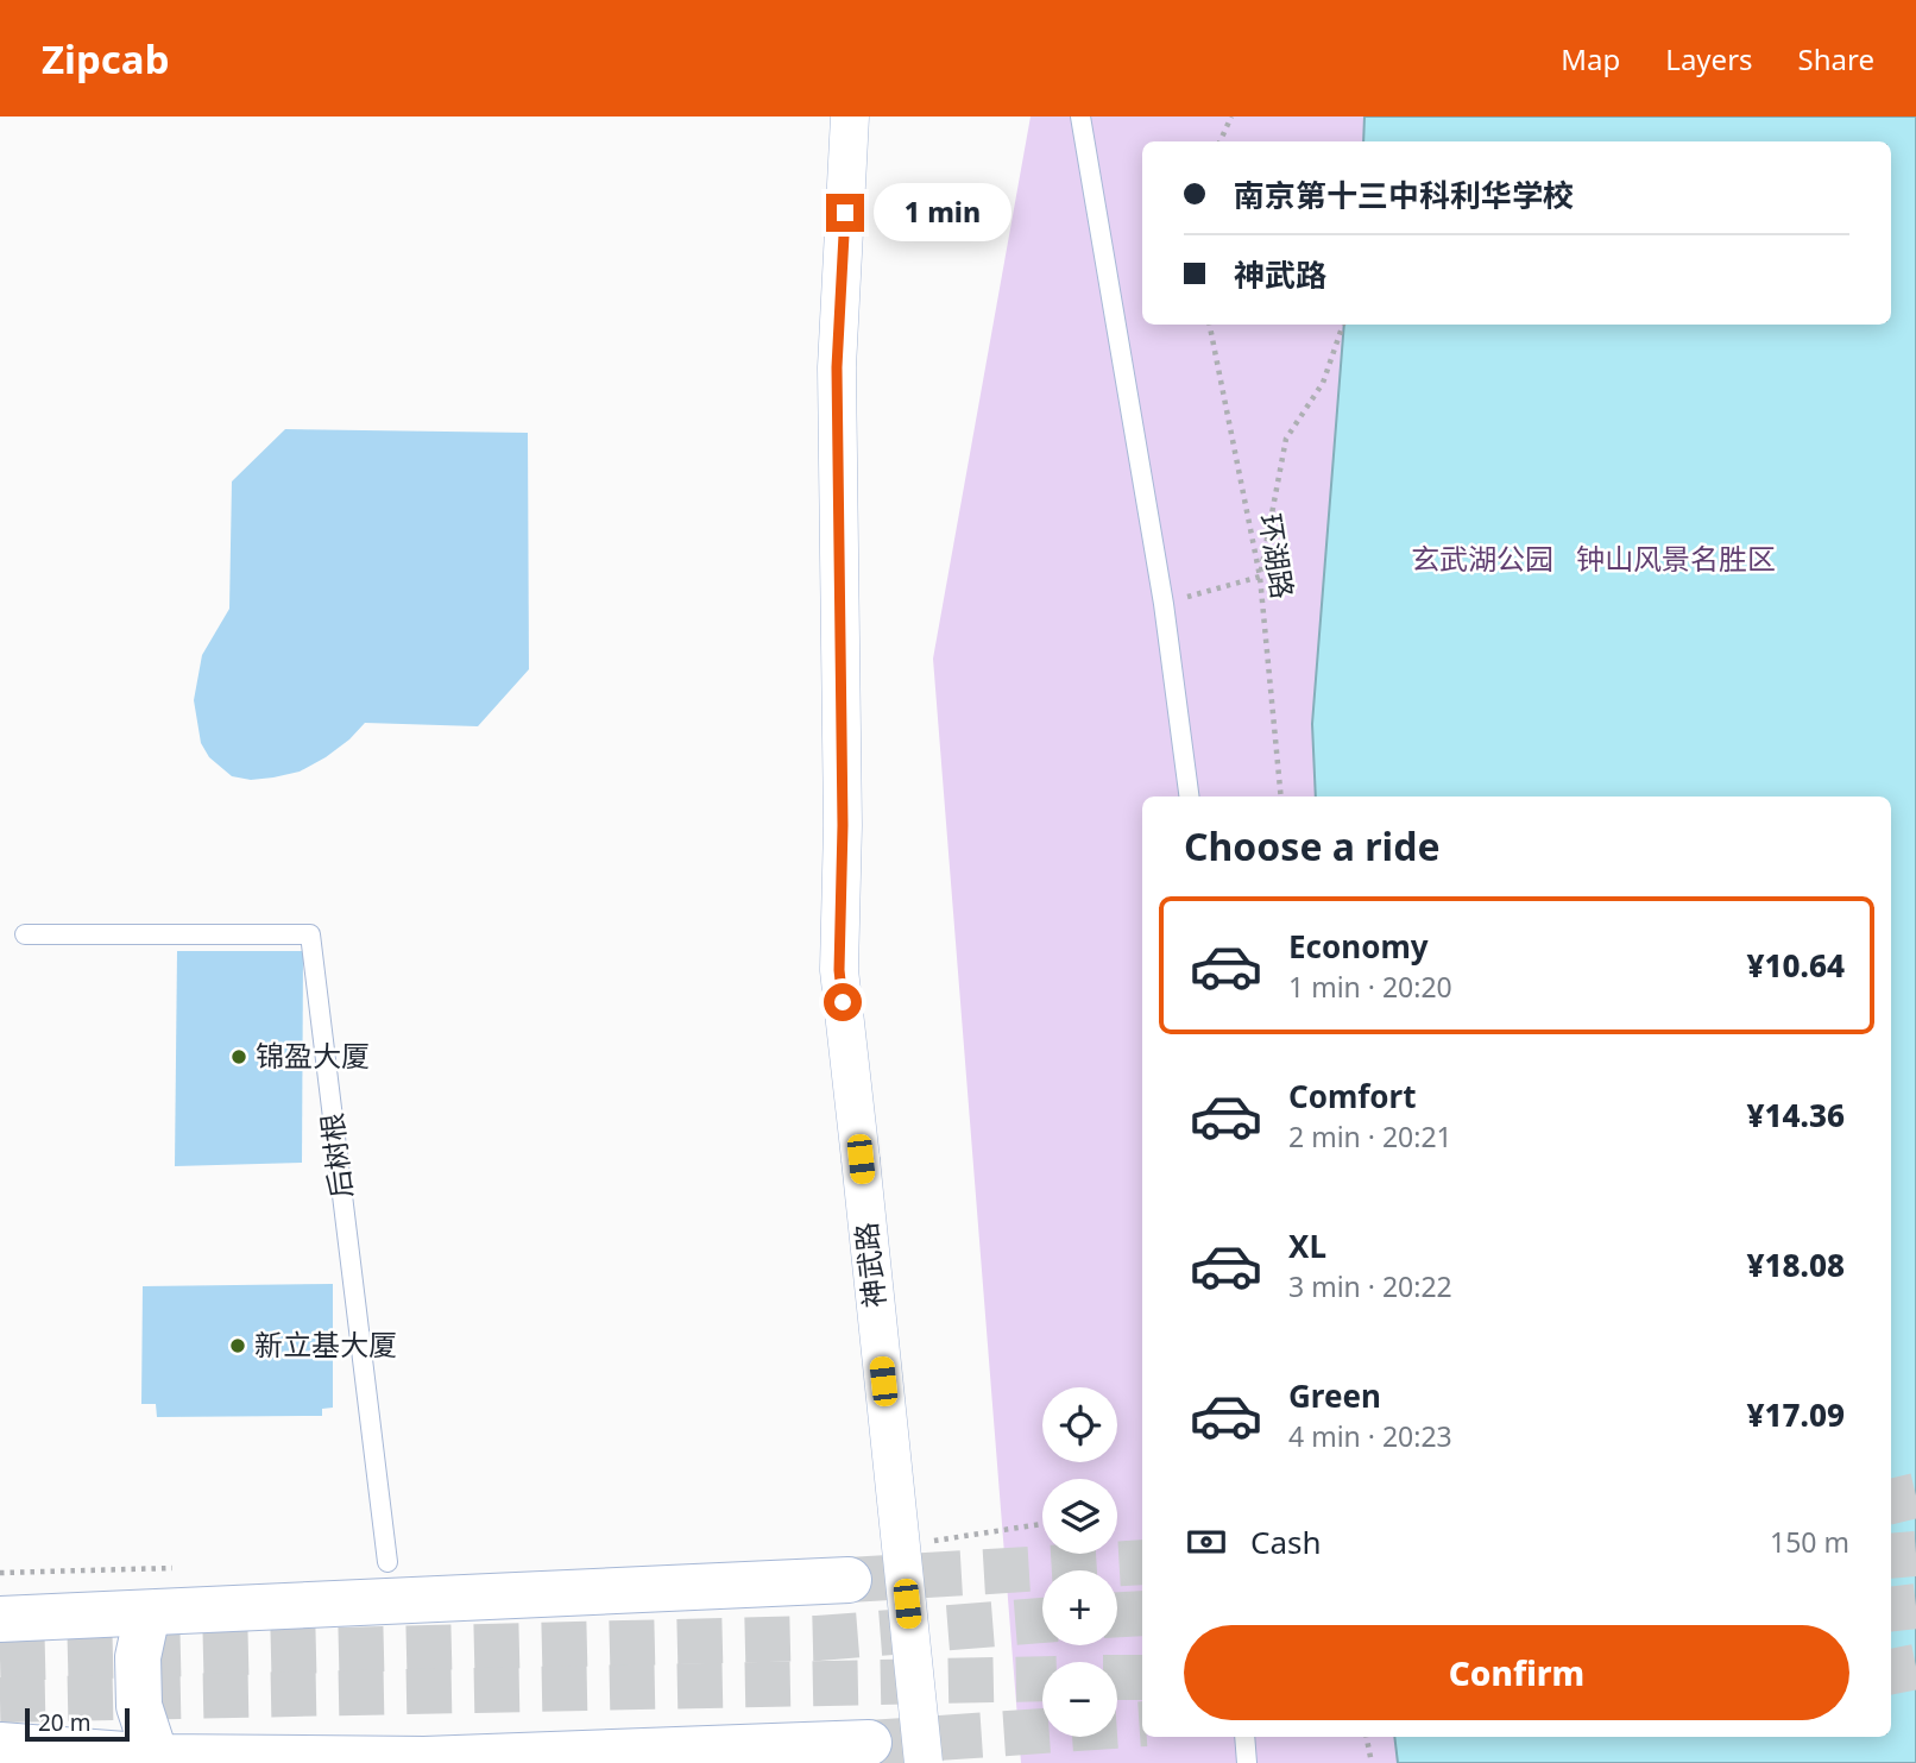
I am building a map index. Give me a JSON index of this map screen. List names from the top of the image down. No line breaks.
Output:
{"streets":{"street":["神武路"],"lane":["后树根"],"path":["环湖路"]},"parks":["玄武湖公园","钟山风景名胜区"],"places":["锦盈大厦","新立基大厦"],"scale_bar":"20 m","page":{"header":"Zipcab","nav":["Map","Layers","Share"],"banner":["南京第十三中科利华学校","神武路"],"bubble":"1 min","heading":"Choose a ride","list":[{"name":"Economy","note":"1 min · 20:20","value":"¥10.64"},{"name":"Comfort","note":"2 min · 20:21","value":"¥14.36"},{"name":"XL","note":"3 min · 20:22","value":"¥18.08"},{"name":"Green","note":"4 min · 20:23","value":"¥17.09"}],"map_buttons":["+","−"],"pay":["Cash","150 m"],"buttons":"Confirm","scale":"20 m"}}
